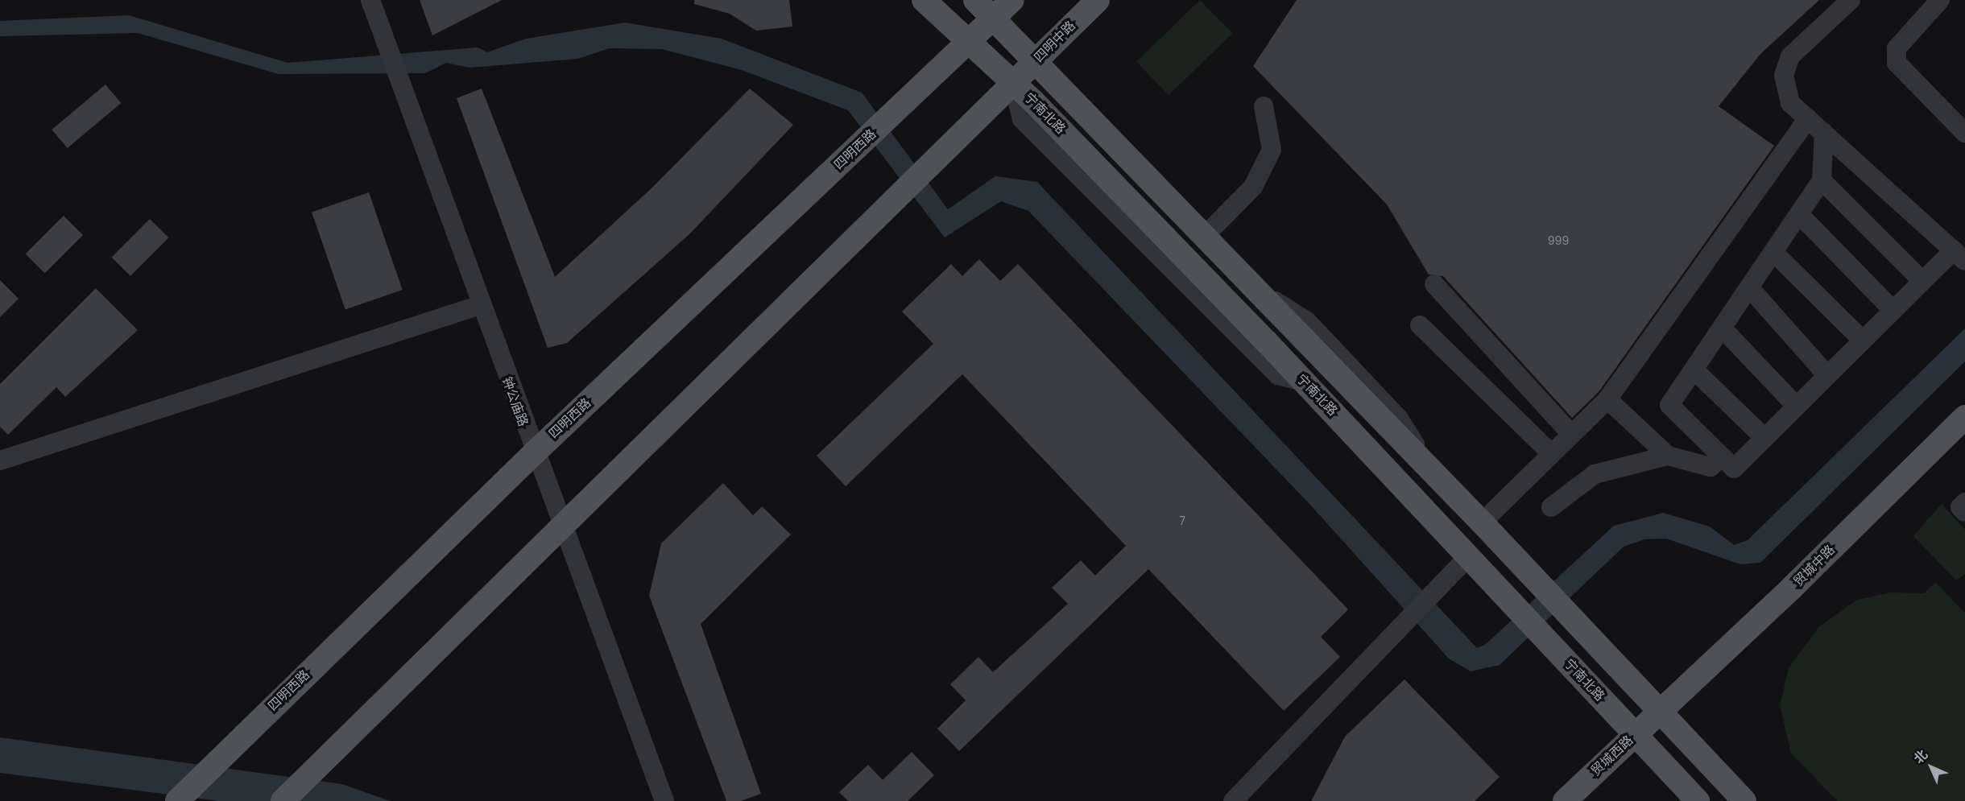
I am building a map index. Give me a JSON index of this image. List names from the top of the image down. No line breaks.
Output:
{"streets":{"main road":["四明中路","宁南北路","四明西路","贸城中路","贸城西路"],"street":["钟公庙路"]},"crossings":[["四明中路","宁南北路"],["宁南北路","四明西路"],["宁南北路","贸城西路"],["四明西路","钟公庙路"],["贸城中路","贸城西路"]],"house_numbers":["999","7"],"north":"top left"}
